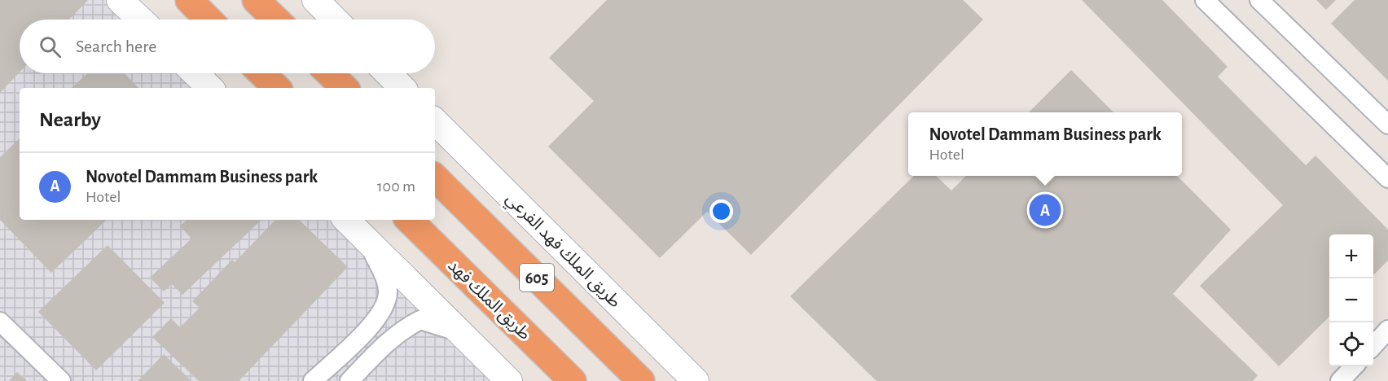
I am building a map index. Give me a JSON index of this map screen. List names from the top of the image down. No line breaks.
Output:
{"streets":{"highway":["605","طريق الملك فهد"],"main road":["طريق الملك فهد الفرعي"]},"page":{"search":"Search here","heading":"Nearby","popup":["Novotel Dammam Business park","Hotel"],"list":[{"mark":"A","name":"Novotel Dammam Business park","note":"Hotel","value":"100 m"}],"pins":"A","map_buttons":["+","−"]}}
